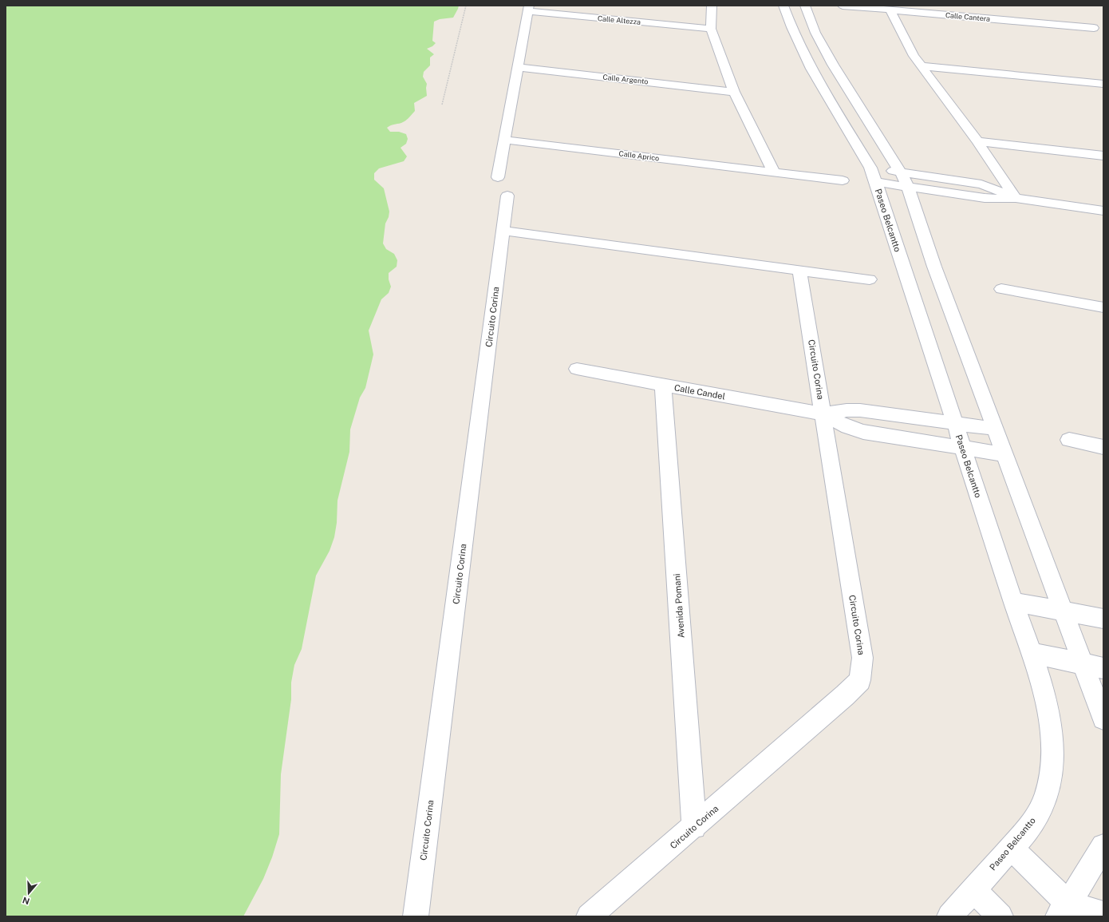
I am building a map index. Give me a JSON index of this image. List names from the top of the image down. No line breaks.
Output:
{"streets":{"street":["Calle Cantera","Calle Altezza","Calle Argento","Calle Aprico","Paseo Belcantto","Circuito Corina","Calle Candel","Avenida Pomani"]},"crossings":[["Paseo Belcantto","Calle Candel"],["Circuito Corina","Calle Candel"],["Circuito Corina","Avenida Pomani"],["Calle Candel","Avenida Pomani"]],"north":"bottom"}
